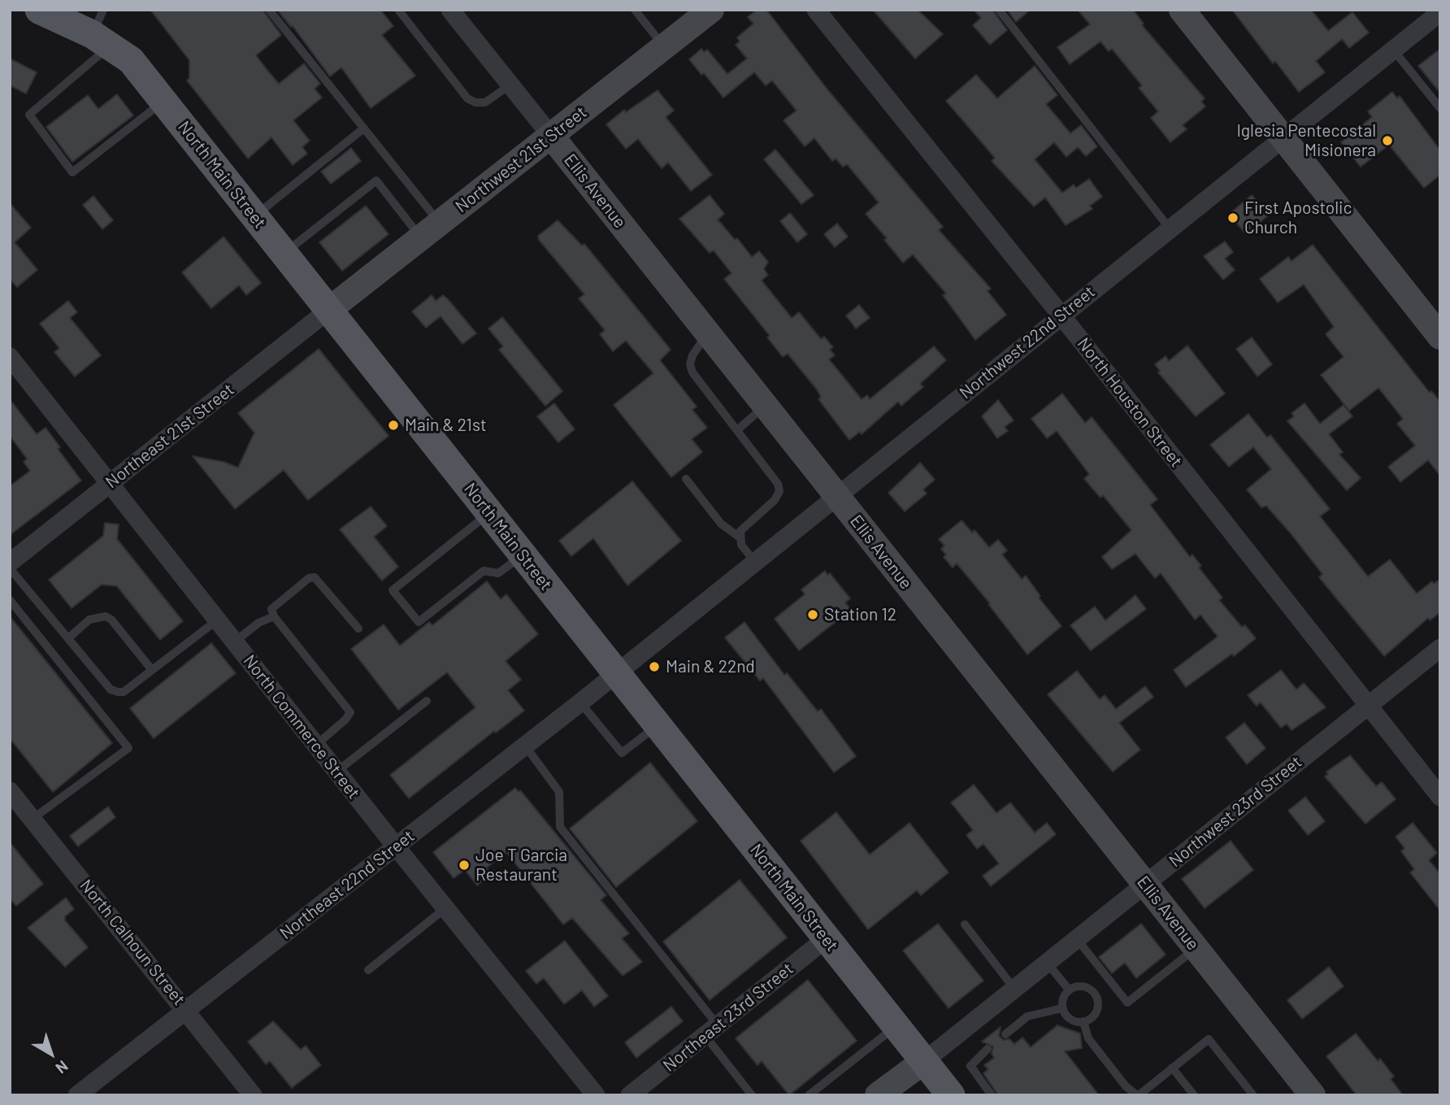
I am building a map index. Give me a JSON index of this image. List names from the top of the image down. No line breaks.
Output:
{"streets":{"main road":["North Main Street"],"street":["Northwest 21st Street","Ellis Avenue","Northwest 22nd Street","North Houston Street","Northeast 21st Street","North Commerce Street","Northwest 23rd Street","Northeast 22nd Street","North Calhoun Street","Northeast 23rd Street"]},"crossings":[["Northwest 21st Street","North Main Street"],["Northwest 21st Street","Ellis Avenue"],["Northwest 21st Street","Northeast 21st Street"],["North Main Street","Northwest 22nd Street"],["North Main Street","Northeast 21st Street"],["North Main Street","Northwest 23rd Street"],["North Main Street","Northeast 22nd Street"],["North Main Street","Northeast 23rd Street"],["Ellis Avenue","Northwest 22nd Street"],["Ellis Avenue","Northwest 23rd Street"],["Northwest 22nd Street","North Houston Street"],["Northwest 22nd Street","Northeast 22nd Street"],["North Houston Street","Northwest 23rd Street"],["Northeast 21st Street","North Commerce Street"],["North Commerce Street","Northeast 22nd Street"],["Northeast 22nd Street","North Calhoun Street"]],"places":["Iglesia Pentecostal Misionera","First Apostolic Church","Main & 21st","Station 12","Main & 22nd","Joe T Garcia Restaurant"],"north":"bottom right"}
